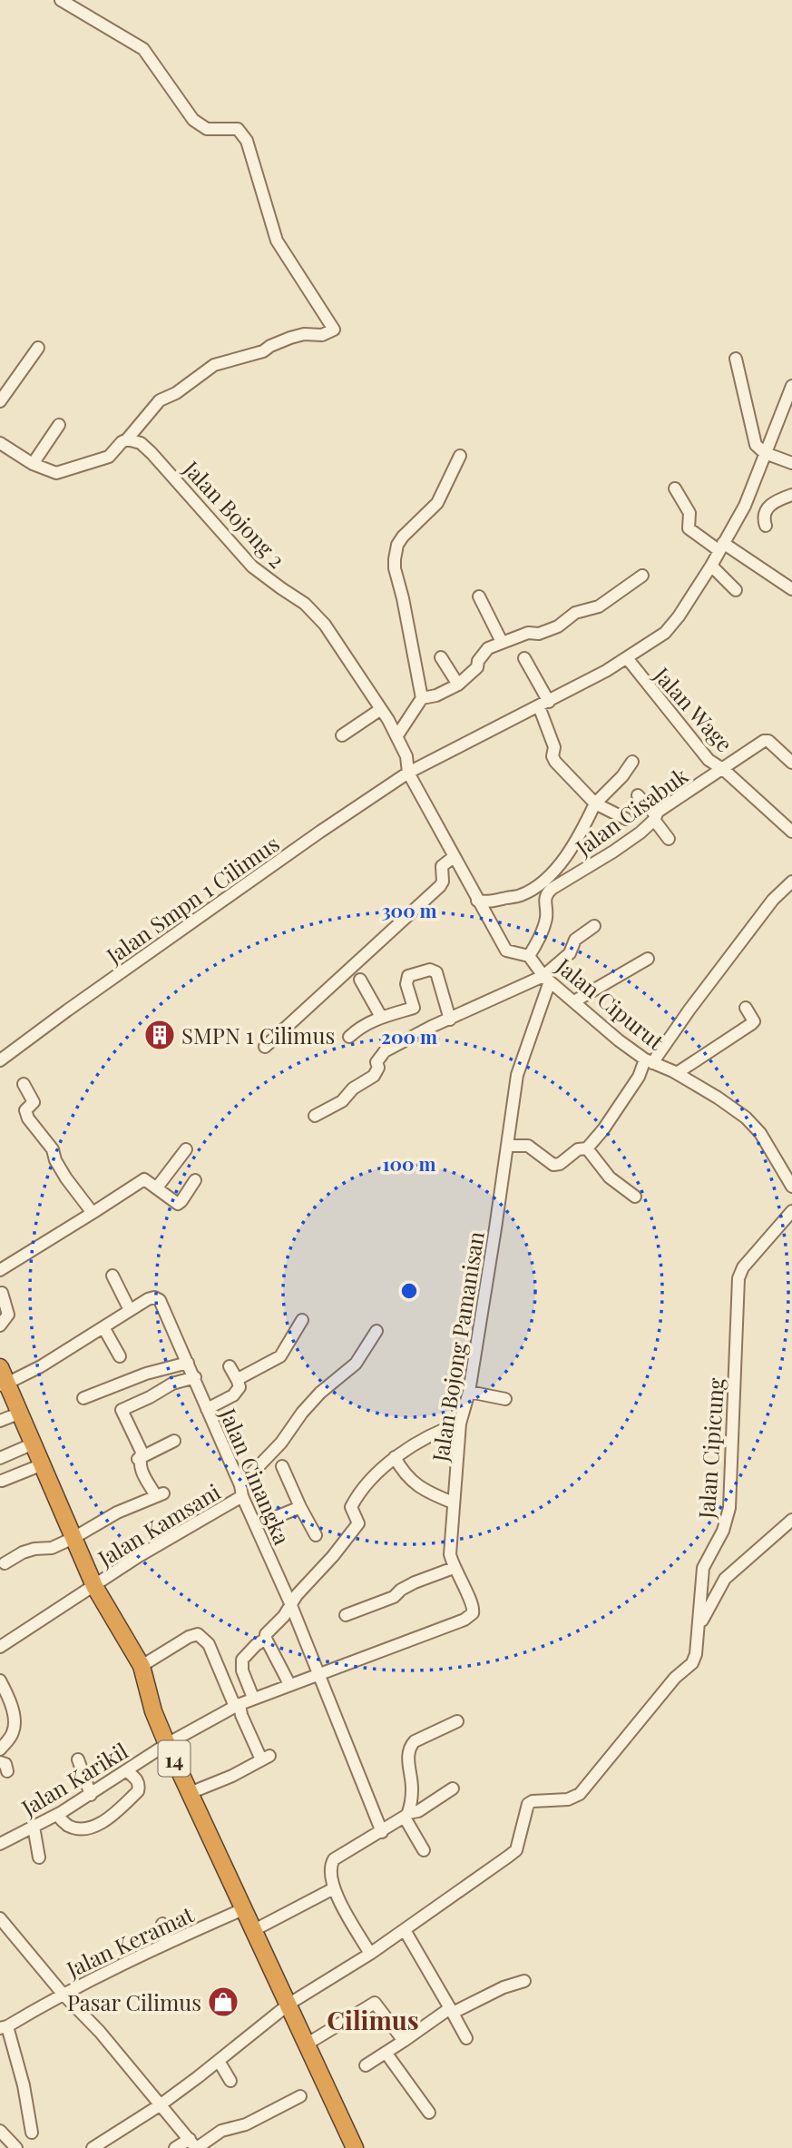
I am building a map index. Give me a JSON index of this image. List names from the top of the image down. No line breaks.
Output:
{"streets":{"highway":["14"],"street":["Jalan Bojong 2","Jalan Wage","Jalan Cisabuk","Jalan Smpn 1 Cilimus","Jalan Cipurut","Jalan Bojong Pamanisan","Jalan Cipicung","Jalan Cinangka","Jalan Kamsani","Jalan Karikil","Jalan Keramat"]},"crossings":[["Jalan Bojong 2","Jalan Smpn 1 Cilimus"],["Jalan Bojong 2","Jalan Cipurut"],["Jalan Wage","Jalan Cisabuk"],["Jalan Wage","Jalan Smpn 1 Cilimus"],["Jalan Cisabuk","Jalan Cipurut"],["Jalan Smpn 1 Cilimus","Jalan Cipurut"],["Jalan Cipurut","Jalan Bojong Pamanisan"],["Jalan Bojong Pamanisan","Jalan Cinangka"],["Jalan Bojong Pamanisan","14"],["Jalan Bojong Pamanisan","Jalan Karikil"],["Jalan Cinangka","Jalan Kamsani"],["Jalan Cinangka","14"],["Jalan Kamsani","14"],["14","Jalan Karikil"],["14","Jalan Keramat"]],"districts":["Cilimus"],"places":{"building":["SMPN 1 Cilimus"],"shop":["Pasar Cilimus"]},"rings":["300 m","200 m","100 m"]}
